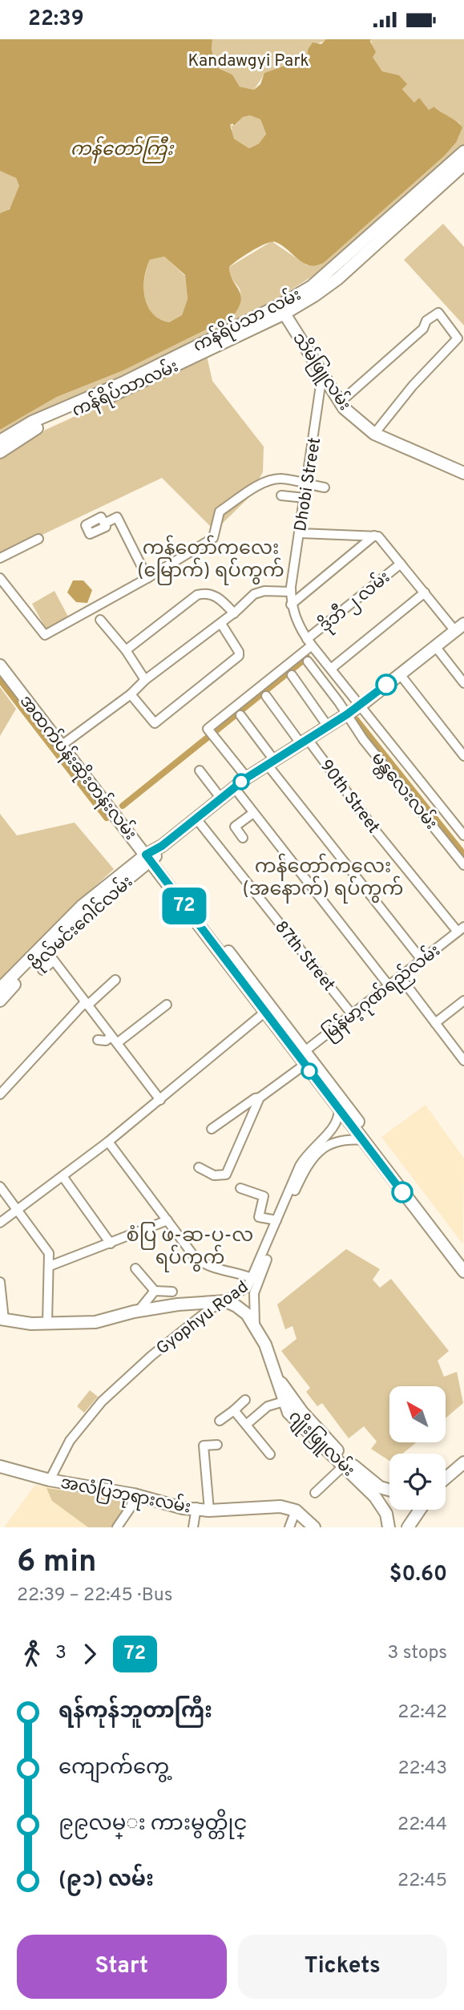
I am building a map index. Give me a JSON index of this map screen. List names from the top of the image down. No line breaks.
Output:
{"streets":{"main road":["ကန်ရိပ်သာ လမ်း","သိမ်ဖြူလမ်း","ကန်ရိပ်သာလမ်း","အထက်ပန်းဆိုးတန်းလမ်း","ဗိုလ်မင်းဂေါင်လမ်း","ဂျိုးဖြူလမ်း","အလံပြဘုရားလမ်း"],"street":["Dhobi Street","ဒိုဘီ ၂ လမ်း","မန္တလေးလမ်း","90th Street","87th Street","မြန်မာ့ဂုဏ်ရည်လမ်း","Gyophyu Road"]},"crossings":[["ကန်ရိပ်သာ လမ်း","သိမ်ဖြူလမ်း"],["ကန်ရိပ်သာ လမ်း","ကန်ရိပ်သာလမ်း"],["သိမ်ဖြူလမ်း","ကန်ရိပ်သာလမ်း"],["သိမ်ဖြူလမ်း","Dhobi Street"],["Dhobi Street","ဒိုဘီ ၂ လမ်း"],["Dhobi Street","မန္တလေးလမ်း"],["အထက်ပန်းဆိုးတန်းလမ်း","ဗိုလ်မင်းဂေါင်လမ်း"],["အထက်ပန်းဆိုးတန်းလမ်း","မြန်မာ့ဂုဏ်ရည်လမ်း"],["အထက်ပန်းဆိုးတန်းလမ်း","Gyophyu Road"],["90th Street","မြန်မာ့ဂုဏ်ရည်လမ်း"],["87th Street","မြန်မာ့ဂုဏ်ရည်လမ်း"],["Gyophyu Road","ဂျိုးဖြူလမ်း"],["Gyophyu Road","အလံပြဘုရားလမ်း"]],"districts":["ကန်တော်ကလေး (မြောက်) ရပ်ကွက်","ကန်တော်ကလေး (အနောက်) ရပ်ကွက်","စံပြ ဖ-ဆ-ပ-လ ရပ်ကွက်"],"water":["ကန်တော်ကြီး"],"parks":["Kandawgyi Park"],"lines":["bus line 72"],"north":"top left","page":{"status":"22:39","on_map":"72","heading":["6 min","22:39 – 22:45 · Bus","$0.60"],"legs":["3","72","3 stops"],"list":[{"name":"ရန်ကုန်ဘူတာကြီး","value":"22:42"},{"name":"ကျောက်ကွေ့","value":"22:43"},{"name":"၉၉လမ္း ကားမွတ္တိုင္","value":"22:44"},{"name":"(၉၁) လမ်း","value":"22:45"}],"buttons":["Start","Tickets"]}}
